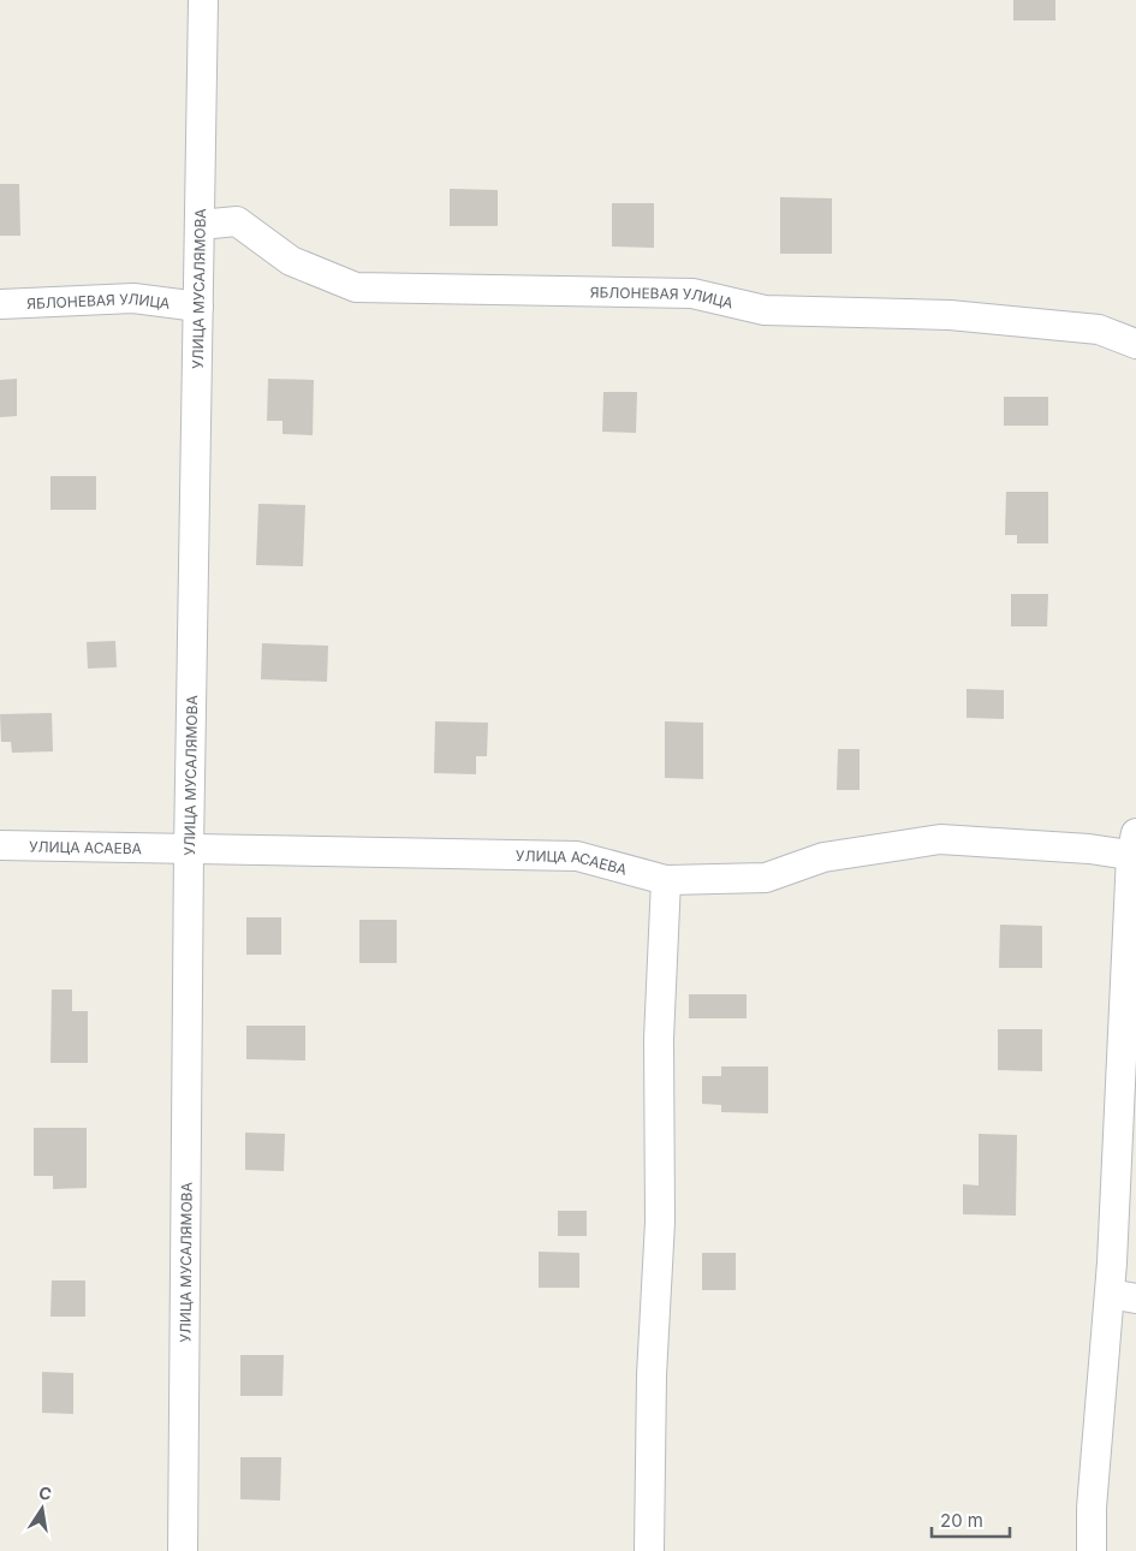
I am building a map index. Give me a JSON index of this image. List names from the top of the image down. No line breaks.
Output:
{"streets":{"street":["УЛИЦА МУСАЛЯМОВА","ЯБЛОНЕВАЯ УЛИЦА","УЛИЦА АСАЕВА"]},"crossings":[["УЛИЦА МУСАЛЯМОВА","ЯБЛОНЕВАЯ УЛИЦА"],["УЛИЦА МУСАЛЯМОВА","УЛИЦА АСАЕВА"]],"scale_bar":"20 m","north":"top"}
